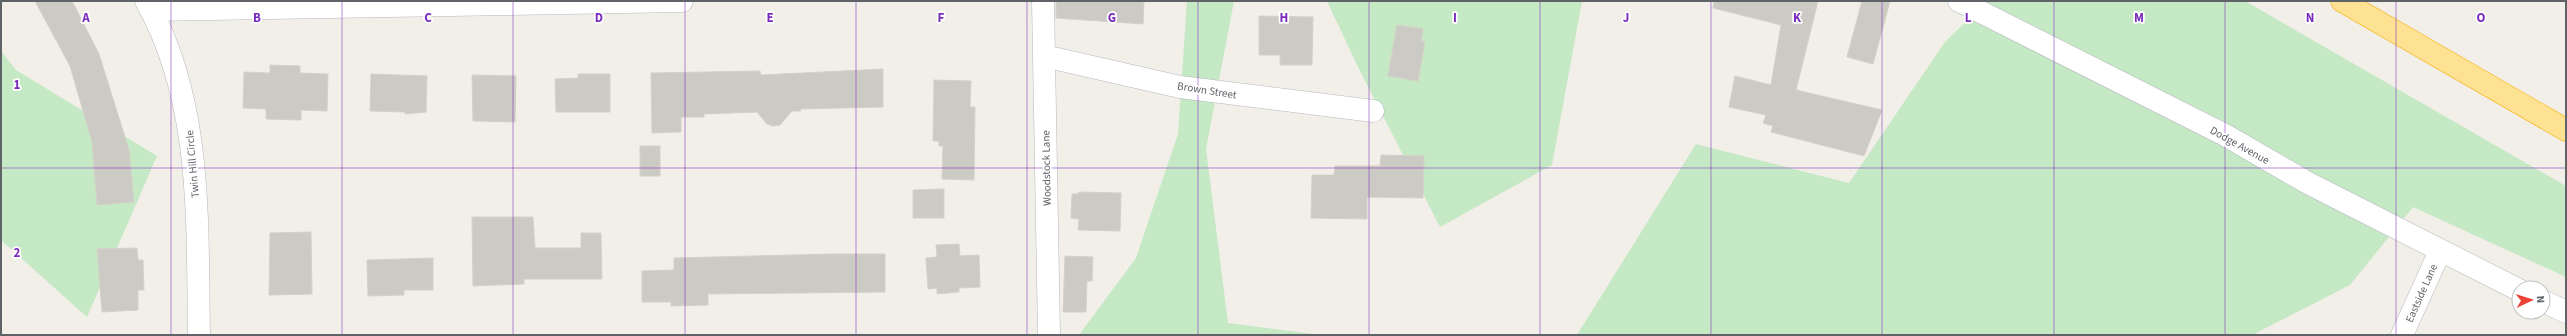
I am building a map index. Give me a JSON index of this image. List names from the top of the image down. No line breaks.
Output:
{"streets":{"street":["Brown Street","Dodge Avenue","Twin Hill Circle","Woodstock Lane","Eastside Lane"]},"crossings":[["Brown Street","Woodstock Lane"],["Dodge Avenue","Eastside Lane"]],"north":"right","grid":{"columns":["A","B","C","D","E","F","G","H","I","J","K","L","M","N","O"],"rows":["1","2"]}}
